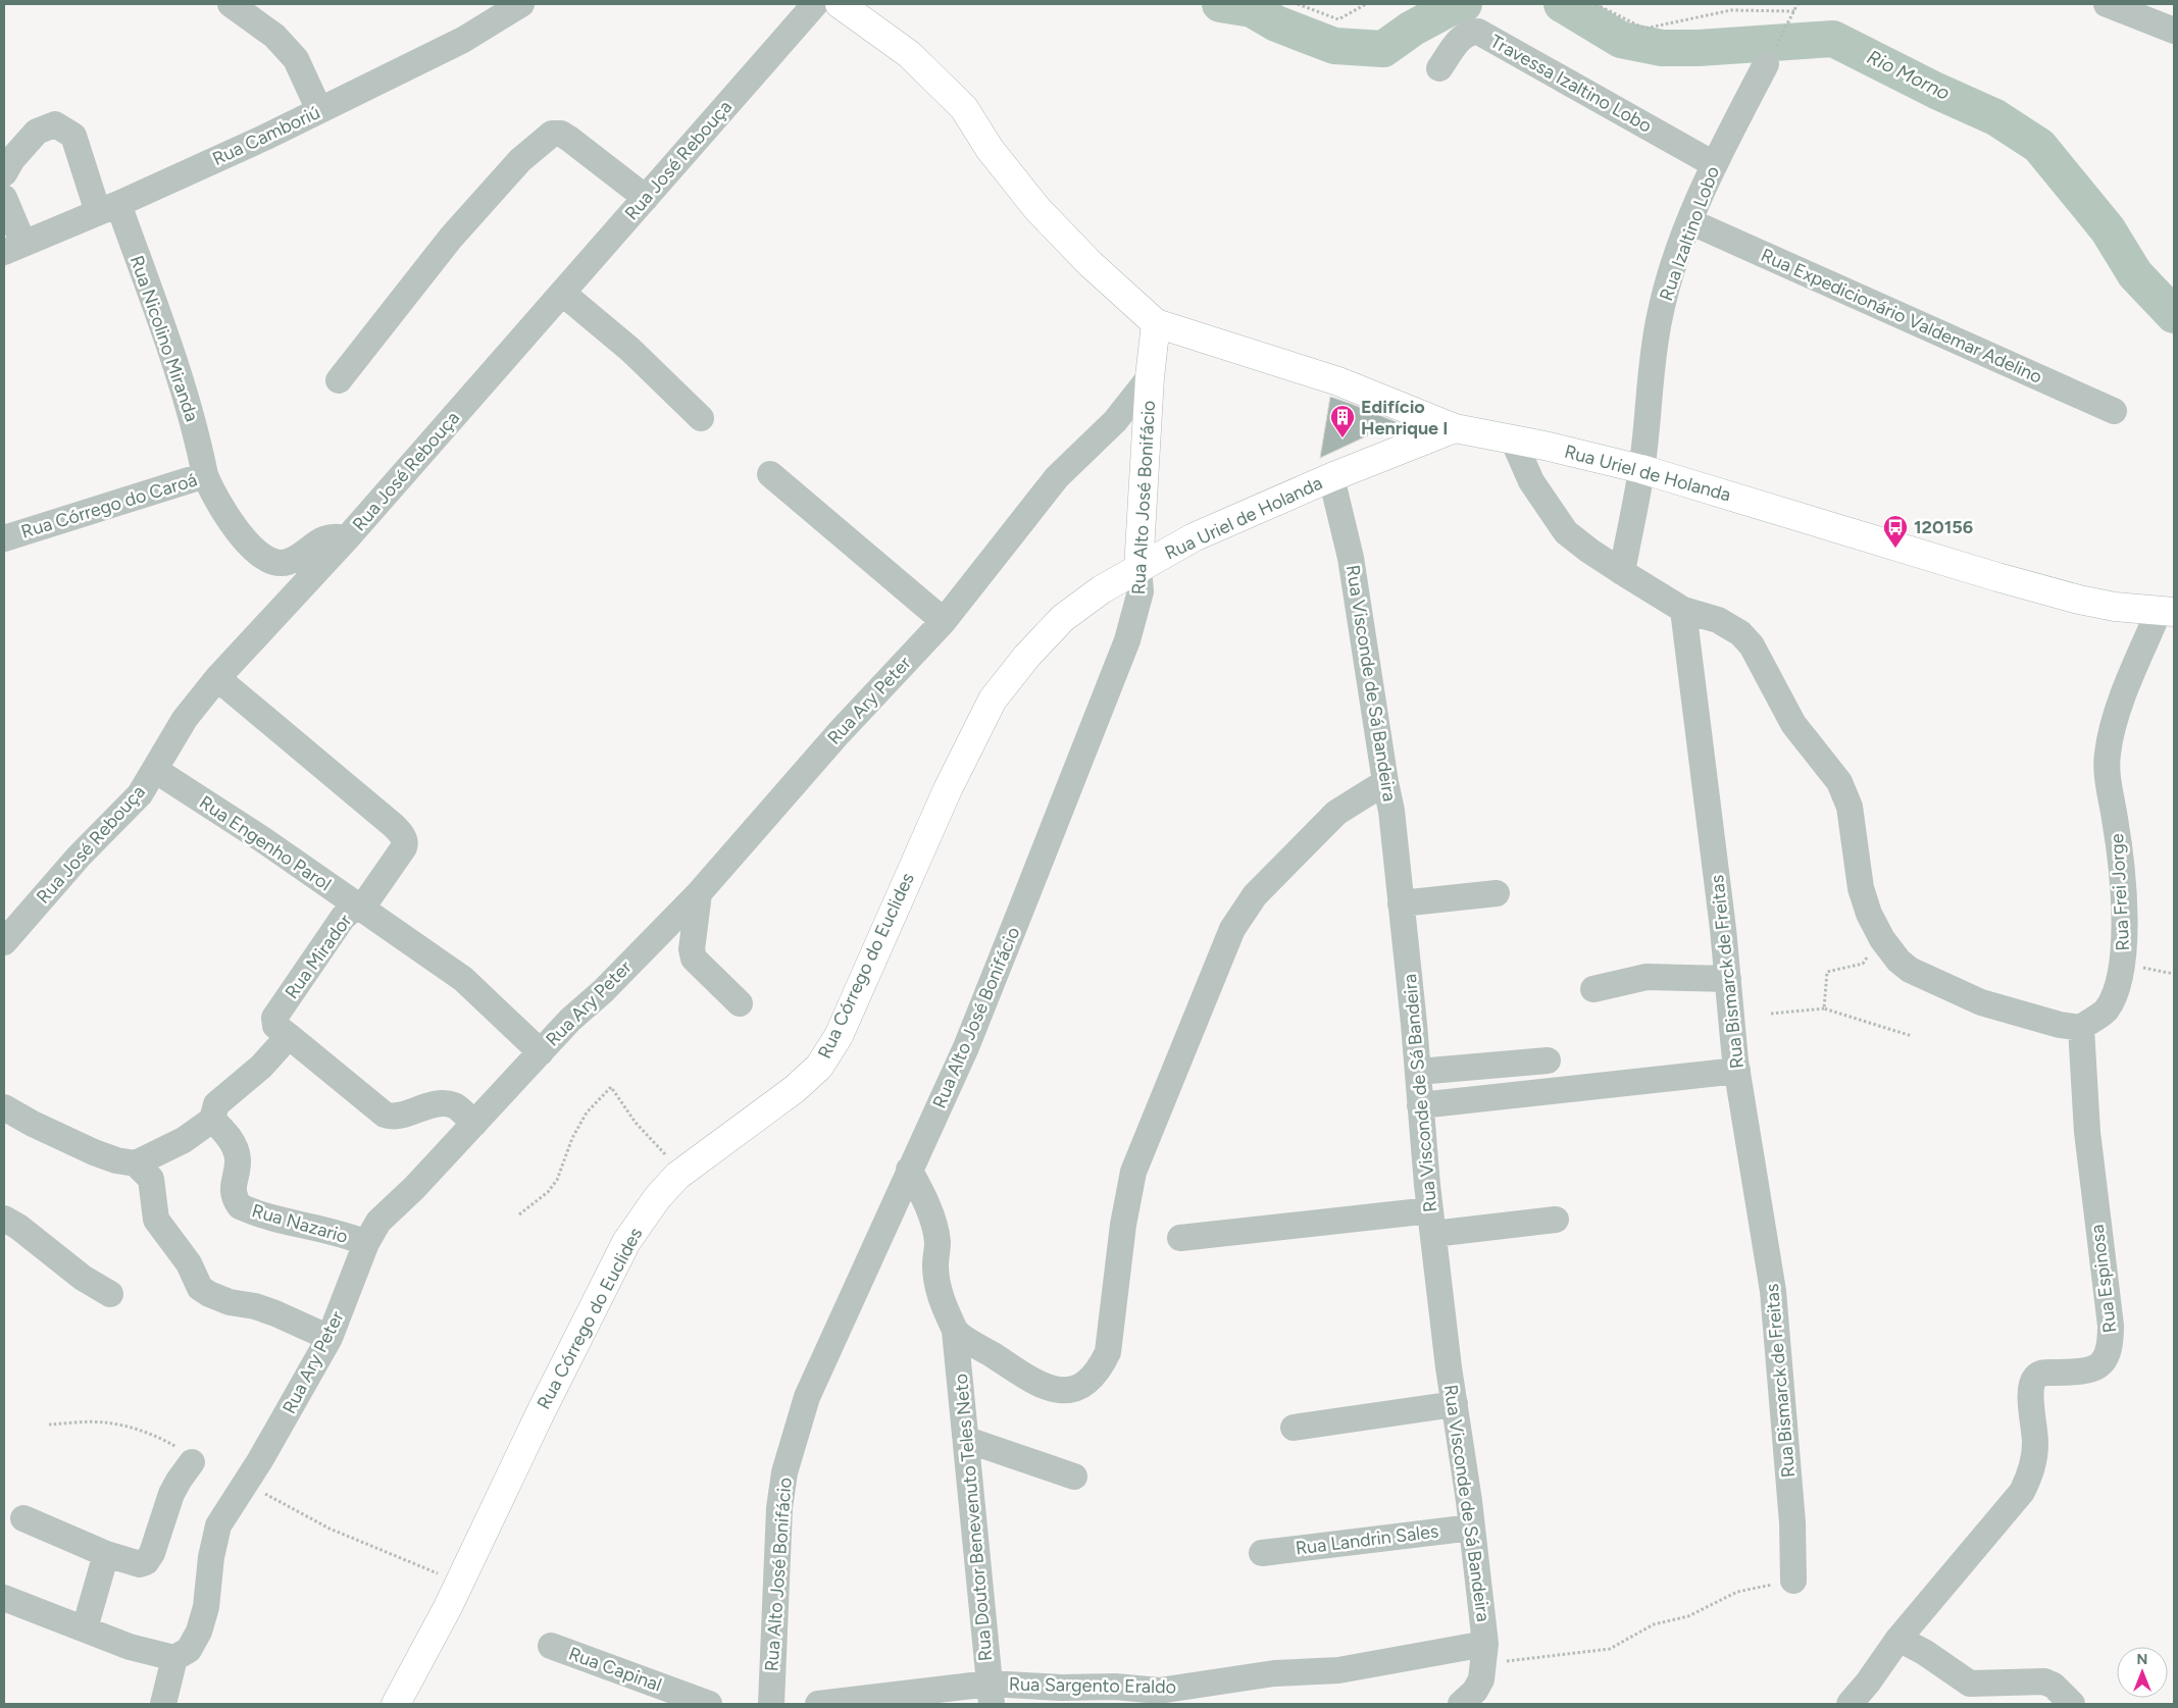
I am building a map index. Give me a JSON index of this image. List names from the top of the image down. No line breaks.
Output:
{"streets":{"main road":["Rua Uriel de Holanda","Rua Alto José Bonifácio","Rua Córrego do Euclides"],"street":["Travessa Izaltino Lobo","Rua Camboriú","Rua José Rebouça","Rua Izaltino Lobo","Rua Expedicionário Valdemar Adelino","Rua Nicolino Miranda","Rua Córrego do Caroá","Rua Visconde de Sá Bandeira","Rua Ary Peter","Rua Engenho Parol","Rua Frei Jorge","Rua Mirador","Rua Bismarck de Freitas","Rua Nazario","Rua Espinosa","Rua Doutor Benevenuto Teles Neto","Rua Landrin Sales","Rua Capinal","Rua Sargento Eraldo"]},"crossings":[["Travessa Izaltino Lobo","Rua Izaltino Lobo"],["Rua Camboriú","Rua Nicolino Miranda"],["Rua José Rebouça","Rua Córrego do Caroá"],["Rua José Rebouça","Rua Engenho Parol"],["Rua José Rebouça","Rua Mirador"],["Rua Izaltino Lobo","Rua Expedicionário Valdemar Adelino"],["Rua Izaltino Lobo","Rua Uriel de Holanda"],["Rua Nicolino Miranda","Rua Córrego do Caroá"],["Rua Uriel de Holanda","Rua Alto José Bonifácio"],["Rua Uriel de Holanda","Rua Visconde de Sá Bandeira"],["Rua Uriel de Holanda","Rua Frei Jorge"],["Rua Uriel de Holanda","Rua Córrego do Euclides"],["Rua Alto José Bonifácio","Rua Ary Peter"],["Rua Alto José Bonifácio","Rua Córrego do Euclides"],["Rua Visconde de Sá Bandeira","Rua Landrin Sales"],["Rua Visconde de Sá Bandeira","Rua Sargento Eraldo"],["Rua Ary Peter","Rua Engenho Parol"],["Rua Ary Peter","Rua Mirador"],["Rua Ary Peter","Rua Nazario"],["Rua Engenho Parol","Rua Mirador"],["Rua Frei Jorge","Rua Espinosa"],["Rua Doutor Benevenuto Teles Neto","Rua Sargento Eraldo"]],"water":["Rio Morno"],"places":{"building":["Edifício Henrique I"],"bus stop":["120156"]},"north":"top"}
